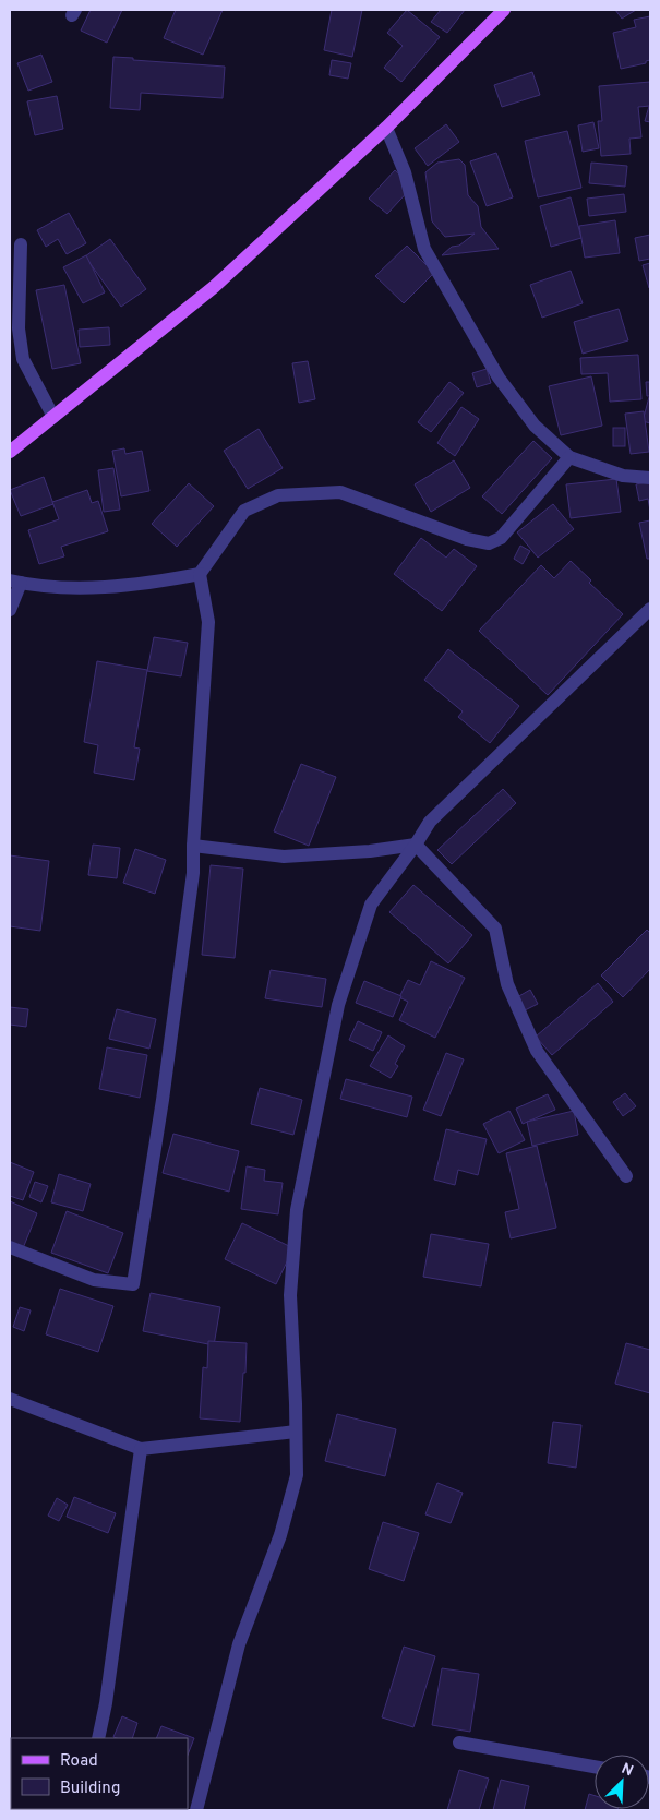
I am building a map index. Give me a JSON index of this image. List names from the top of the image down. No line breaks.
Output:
{"legend":["Road","Building"],"north":"top right"}
